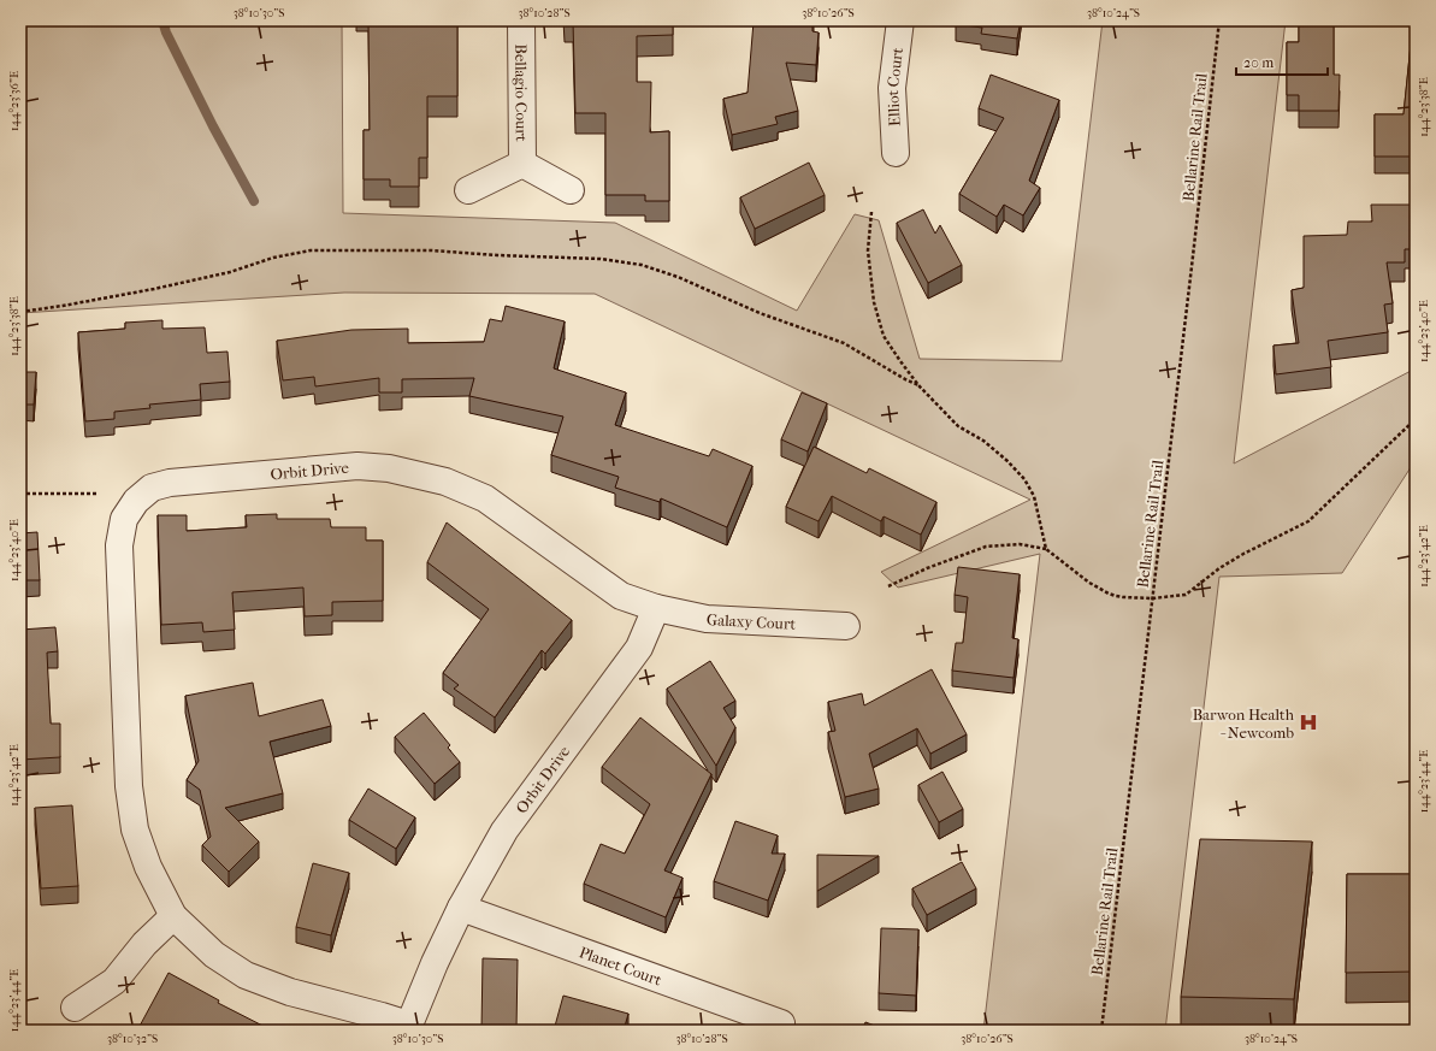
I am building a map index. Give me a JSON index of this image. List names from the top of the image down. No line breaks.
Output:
{"streets":{"street":["Elliot Court","Bellagio Court","Orbit Drive","Galaxy Court","Planet Court"],"path":["Bellarine Rail Trail"]},"crossings":[["Orbit Drive","Galaxy Court"],["Orbit Drive","Planet Court"]],"places":{"hospital":["Barwon Health - Newcomb"]},"scale_bar":"20 m","coordinates":["38°10'30\"S","38°10'28\"S","38°10'26\"S","38°10'24\"S","144°23'36\"E","144°23'38\"E","144°23'40\"E","144°23'42\"E","144°23'44\"E","38°10'32\"S"]}
